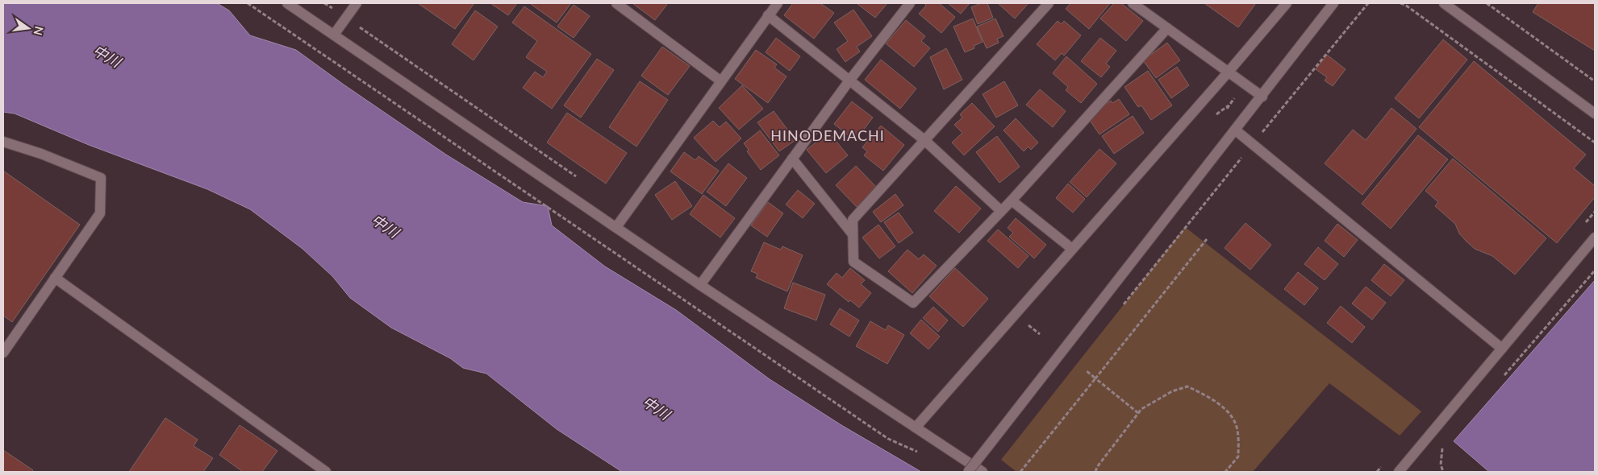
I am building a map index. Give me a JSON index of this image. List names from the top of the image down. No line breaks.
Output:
{"districts":["HINODEMACHI"],"water":["中川"],"north":"right"}
